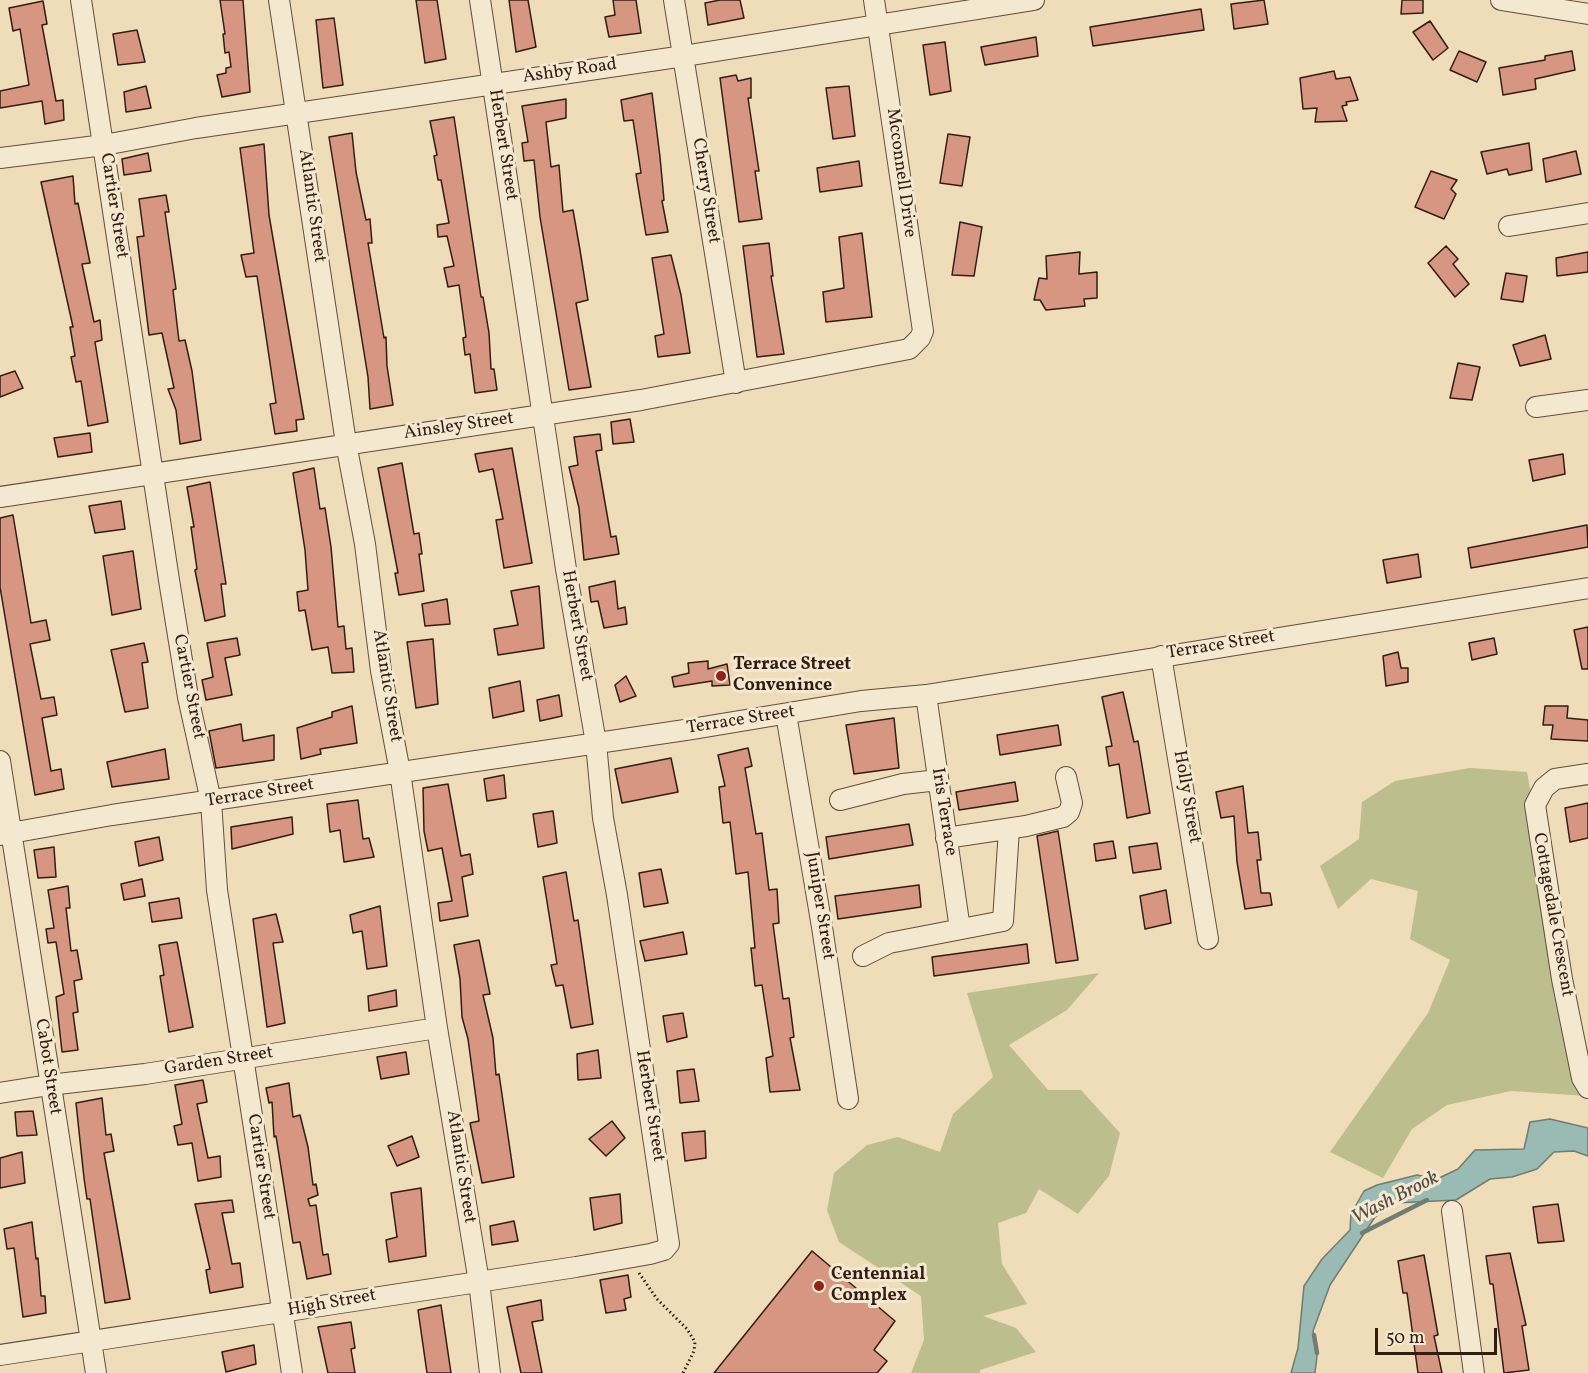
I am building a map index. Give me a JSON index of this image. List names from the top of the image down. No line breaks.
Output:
{"streets":{"street":["Ashby Road","Herbert Street","Mcconnell Drive","Cherry Street","Cartier Street","Atlantic Street","Ainsley Street","Terrace Street","Holly Street","Iris Terrace","Juniper Street","Cottagedale Crescent","Garden Street","Cabot Street","High Street"]},"crossings":[["Ashby Road","Herbert Street"],["Ashby Road","Mcconnell Drive"],["Ashby Road","Cherry Street"],["Ashby Road","Cartier Street"],["Ashby Road","Atlantic Street"],["Herbert Street","Ainsley Street"],["Herbert Street","Terrace Street"],["Herbert Street","High Street"],["Mcconnell Drive","Ainsley Street"],["Cherry Street","Ainsley Street"],["Cartier Street","Ainsley Street"],["Cartier Street","Terrace Street"],["Cartier Street","Garden Street"],["Cartier Street","High Street"],["Atlantic Street","Ainsley Street"],["Atlantic Street","Terrace Street"],["Atlantic Street","Garden Street"],["Atlantic Street","High Street"],["Terrace Street","Holly Street"],["Terrace Street","Iris Terrace"],["Terrace Street","Juniper Street"],["Terrace Street","Cabot Street"],["Garden Street","Cabot Street"],["Cabot Street","High Street"]],"water":["Wash Brook"],"places":["Terrace Street Convenince","Centennial Complex"],"scale_bar":"50 m"}
